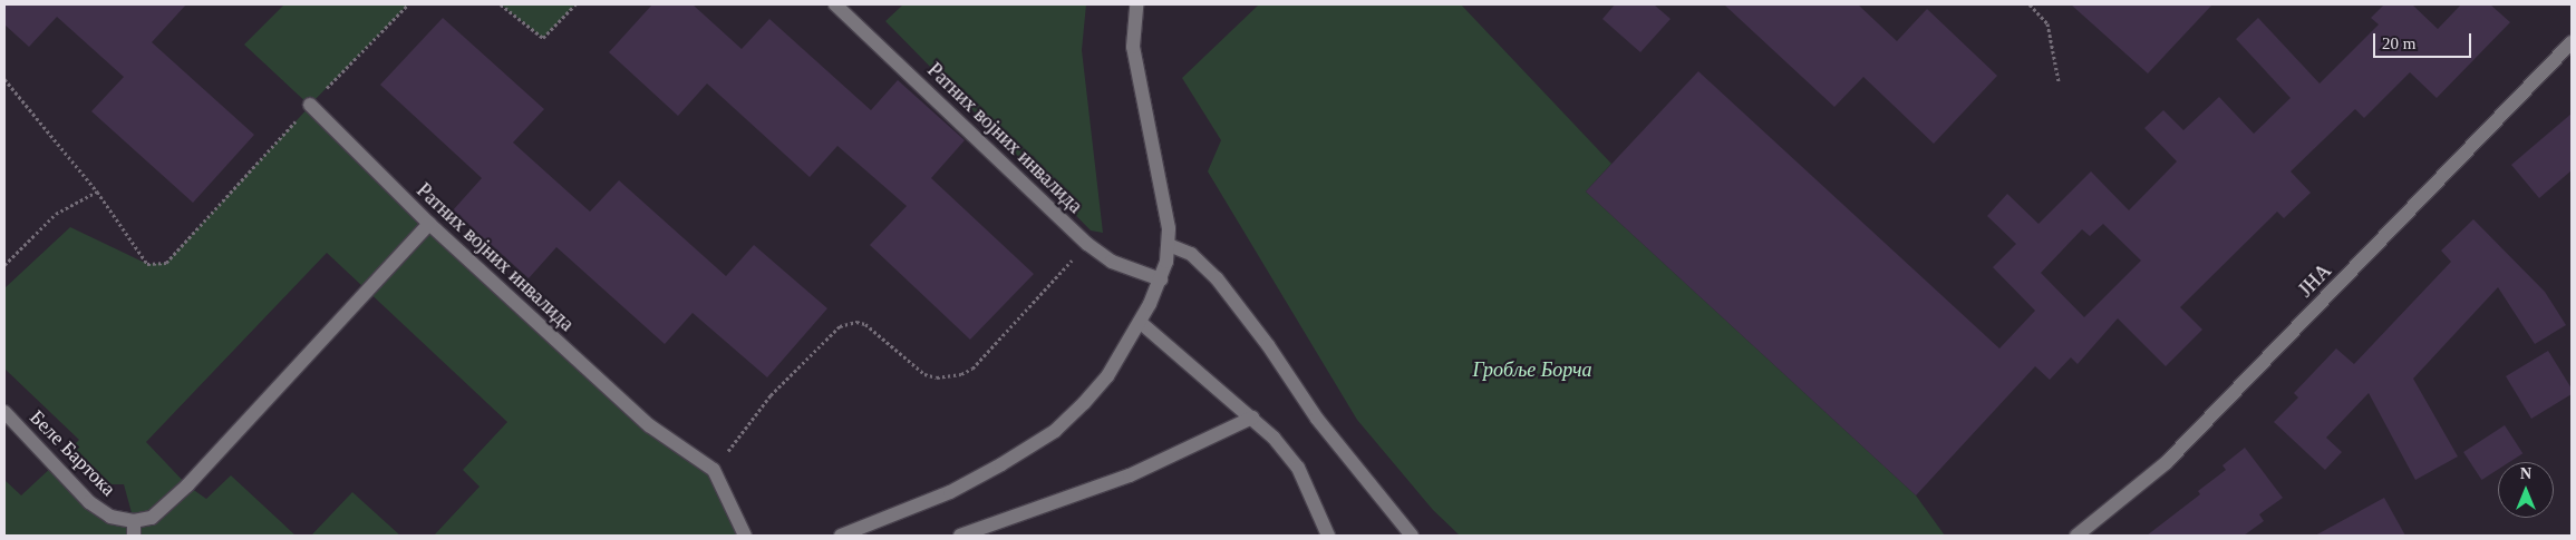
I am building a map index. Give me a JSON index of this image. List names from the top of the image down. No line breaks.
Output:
{"streets":{"street":["Ратних војних инвалида","ЈНА","Беле Бартока"]},"parks":["Гробље Борча"],"scale_bar":"20 m","north":"top"}
